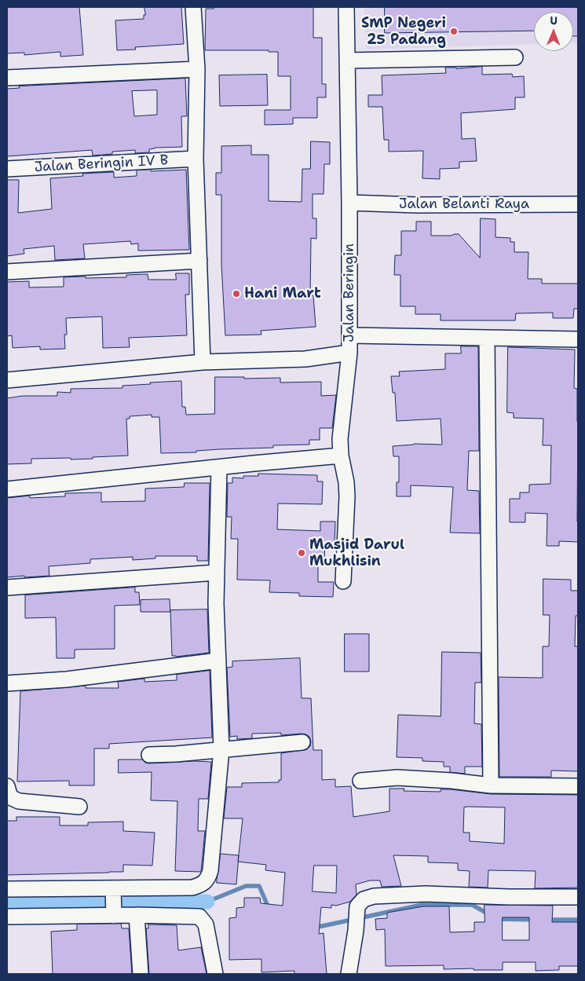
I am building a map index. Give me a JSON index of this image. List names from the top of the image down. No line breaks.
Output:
{"streets":{"street":["Jalan Beringin IV B","Jalan Belanti Raya","Jalan Beringin"]},"crossings":[["Jalan Belanti Raya","Jalan Beringin"]],"places":["SMP Negeri 25 Padang","Hani Mart","Masjid Darul Mukhlisin"],"north":"top"}
